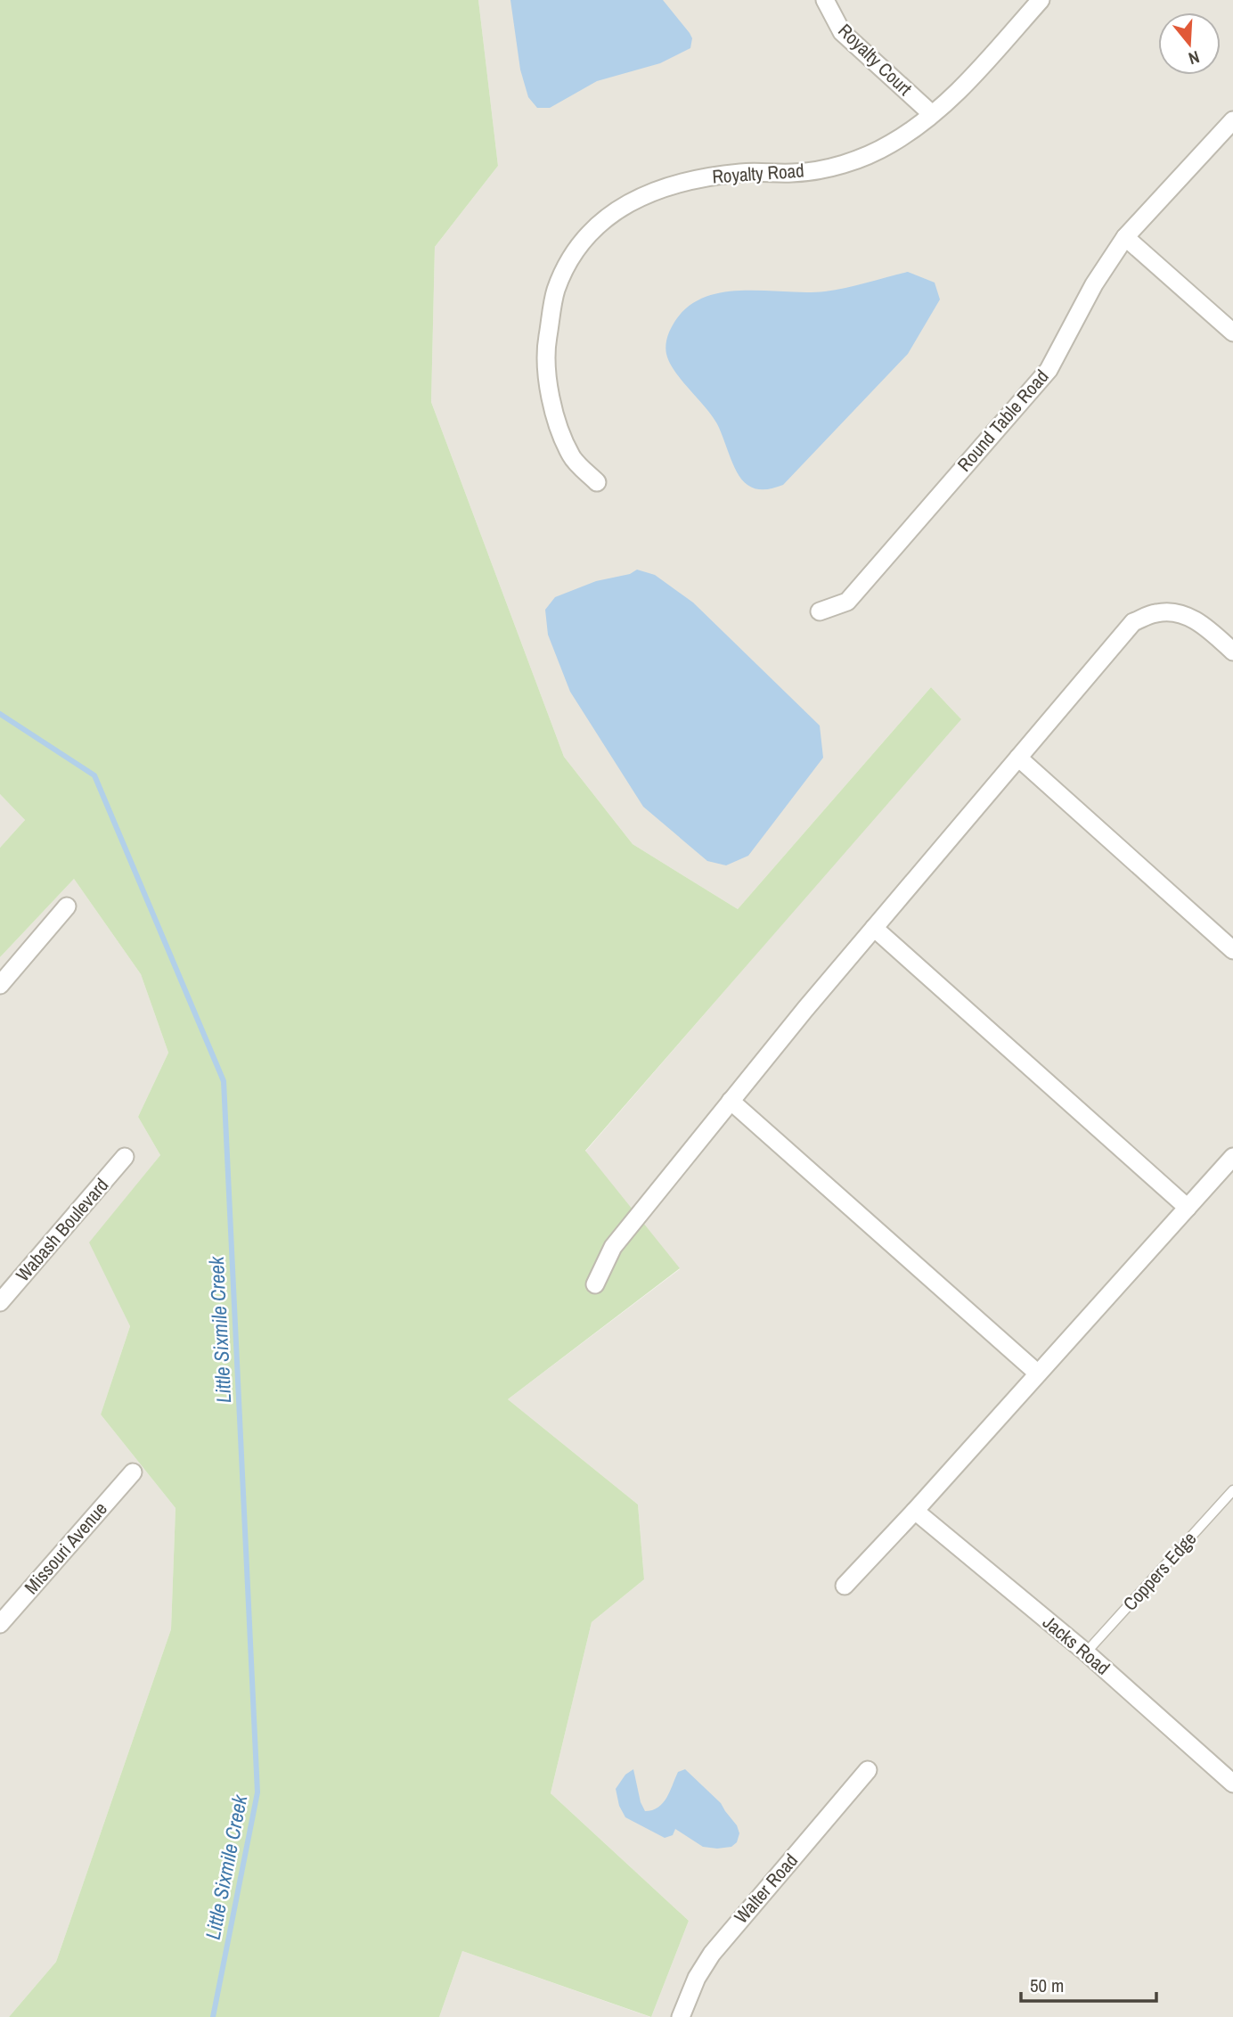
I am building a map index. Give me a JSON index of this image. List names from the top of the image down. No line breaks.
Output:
{"streets":{"street":["Royalty Court","Royalty Road","Round Table Road","Wabash Boulevard","Missouri Avenue","Jacks Road","Walter Road"],"lane":["Coppers Edge"]},"crossings":[["Royalty Court","Royalty Road"],["Coppers Edge","Jacks Road"]],"water":["Little Sixmile Creek"],"scale_bar":"50 m","north":"bottom"}
